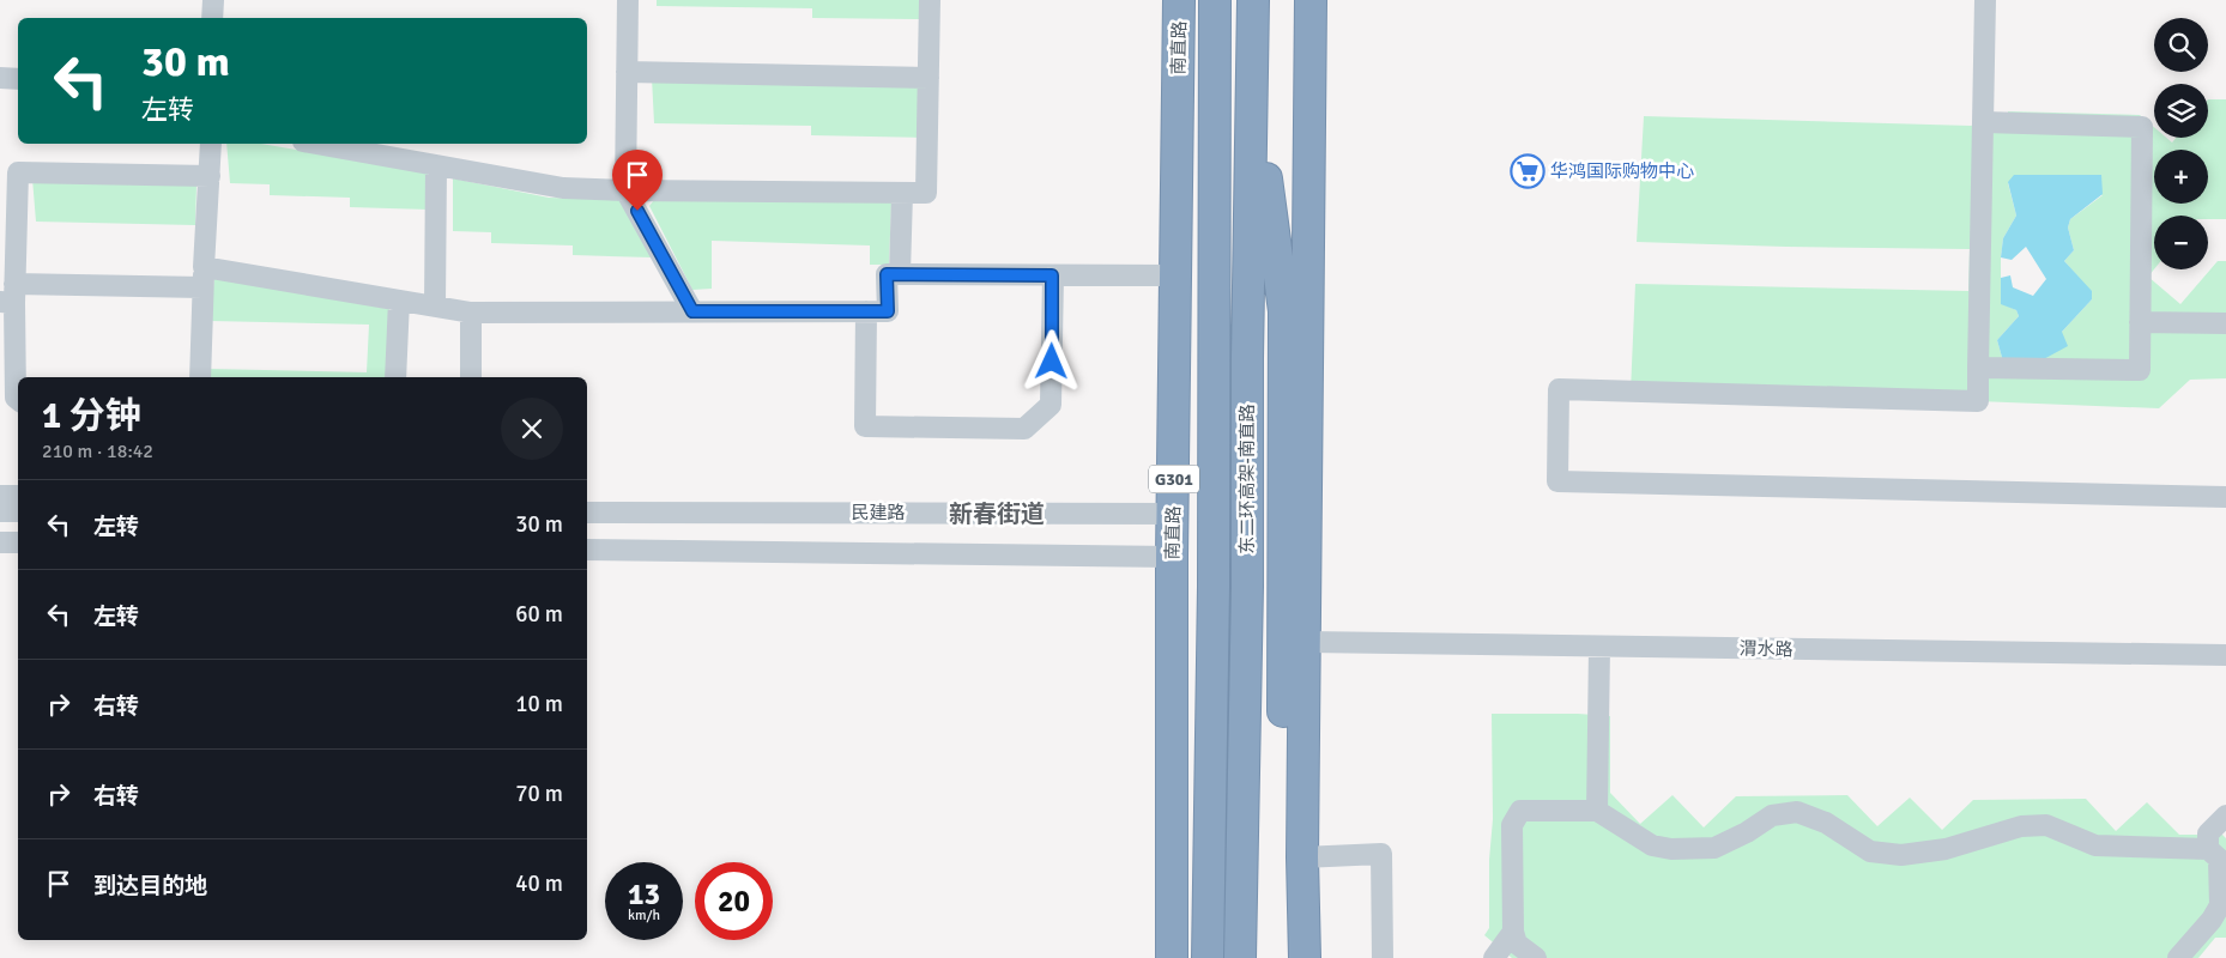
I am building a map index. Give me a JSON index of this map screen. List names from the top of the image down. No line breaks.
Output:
{"streets":{"highway":["南直路","G301","东二环高架-南直路"],"street":["民建路","渭水路"]},"crossings":[["南直路","民建路"]],"districts":["新春街道"],"places":{"supermarket":["华鸿国际购物中心"]},"page":{"map_buttons":["+","−"],"turn":["30 m","左转"],"heading":["1 分钟","210 m · 18:42"],"list":[{"name":"左转","value":"30 m"},{"name":"左转","value":"60 m"},{"name":"右转","value":"10 m"},{"name":"右转","value":"70 m"},{"name":"到达目的地","value":"40 m"}],"speed":"13 km/h","limit":"20"}}
